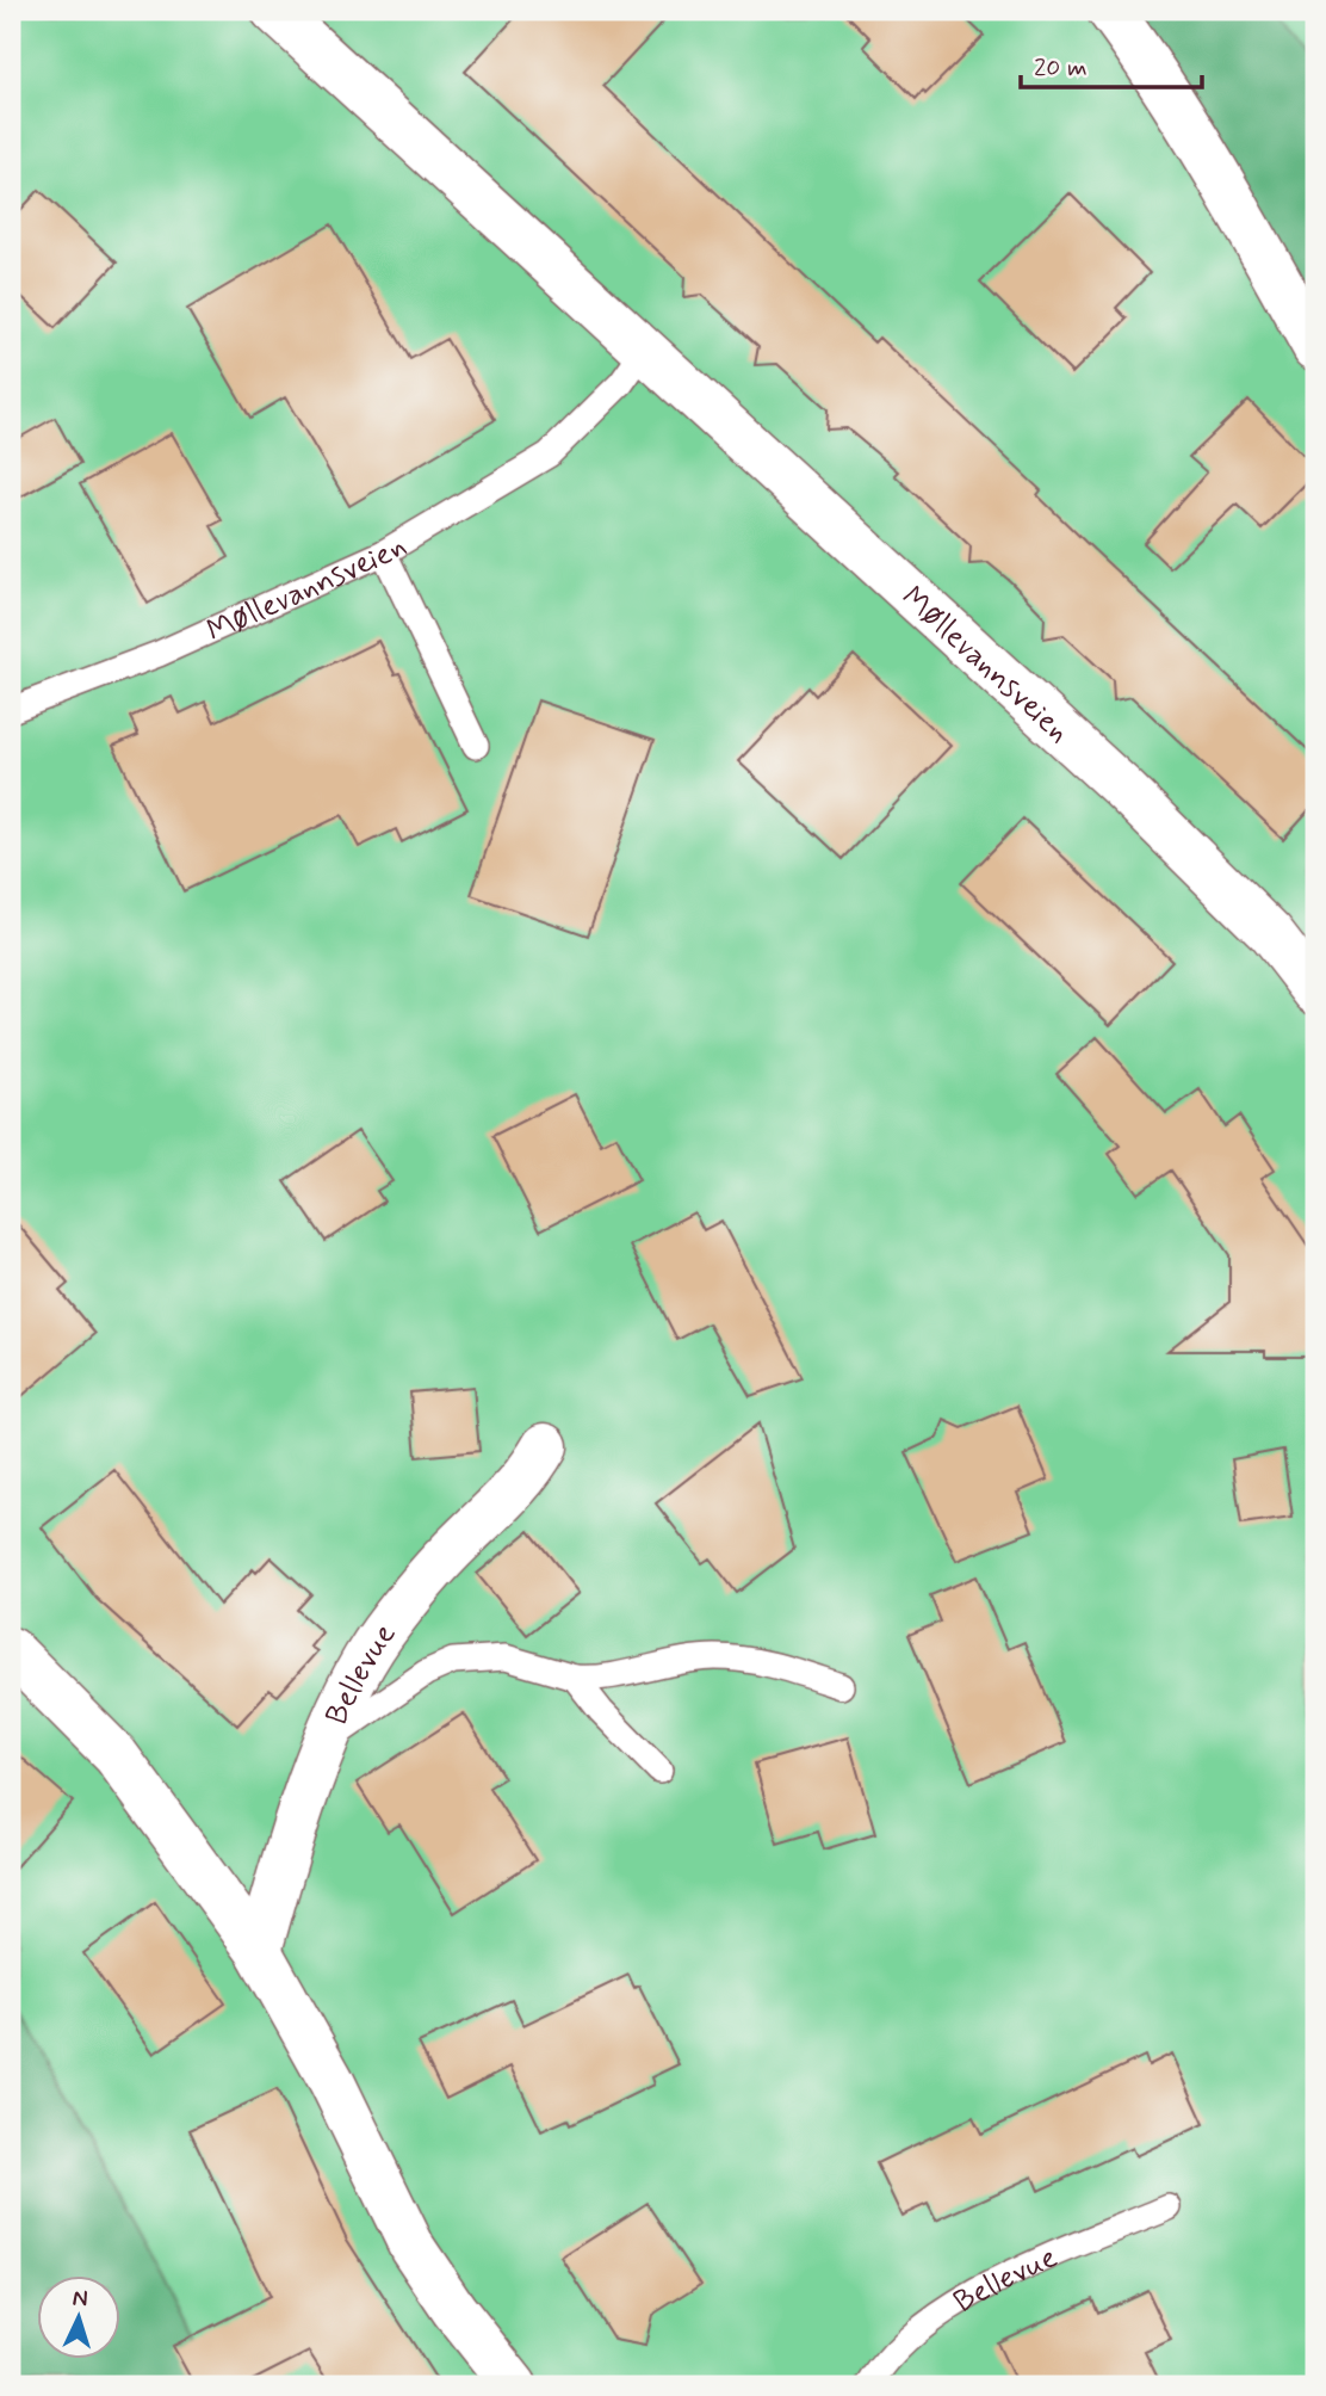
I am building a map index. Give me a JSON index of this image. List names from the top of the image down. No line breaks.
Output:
{"streets":{"street":["Møllevannsveien","Bellevue"]},"scale_bar":"20 m","north":"top"}
